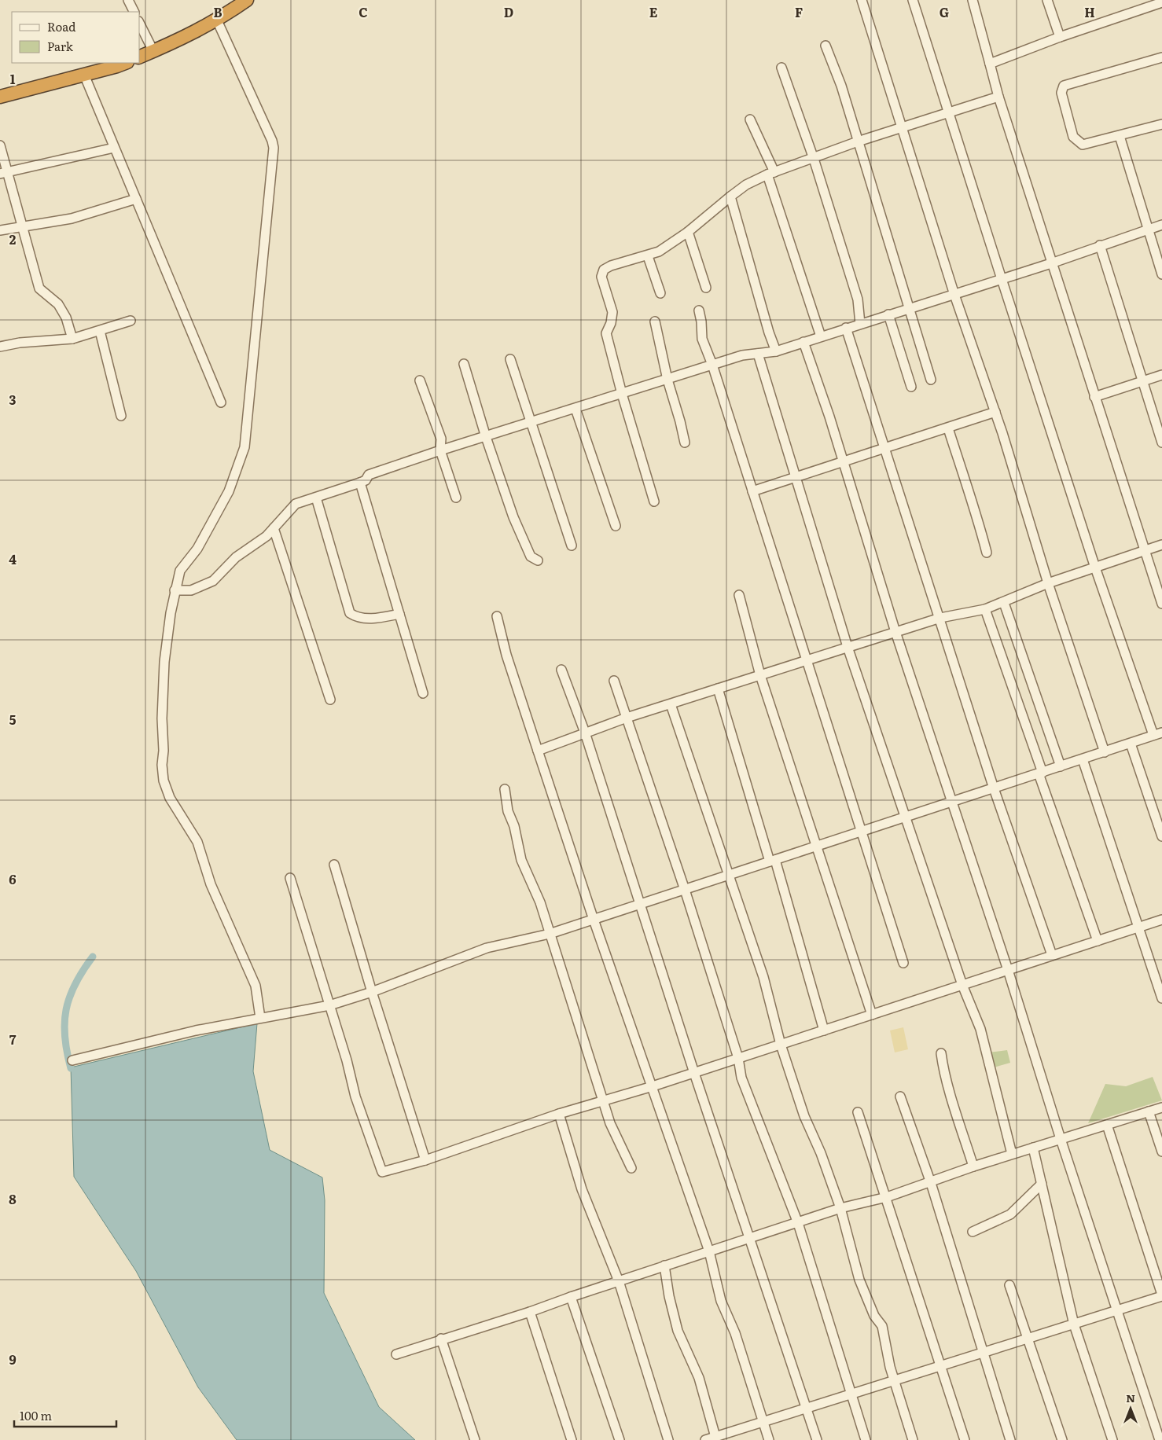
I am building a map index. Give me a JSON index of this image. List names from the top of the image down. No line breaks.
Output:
{"legend":["Road","Park"],"scale_bar":"100 m","north":"top","grid":{"columns":["B","C","D","E","F","G","H"],"rows":["1","2","3","4","5","6","7","8","9"]}}
